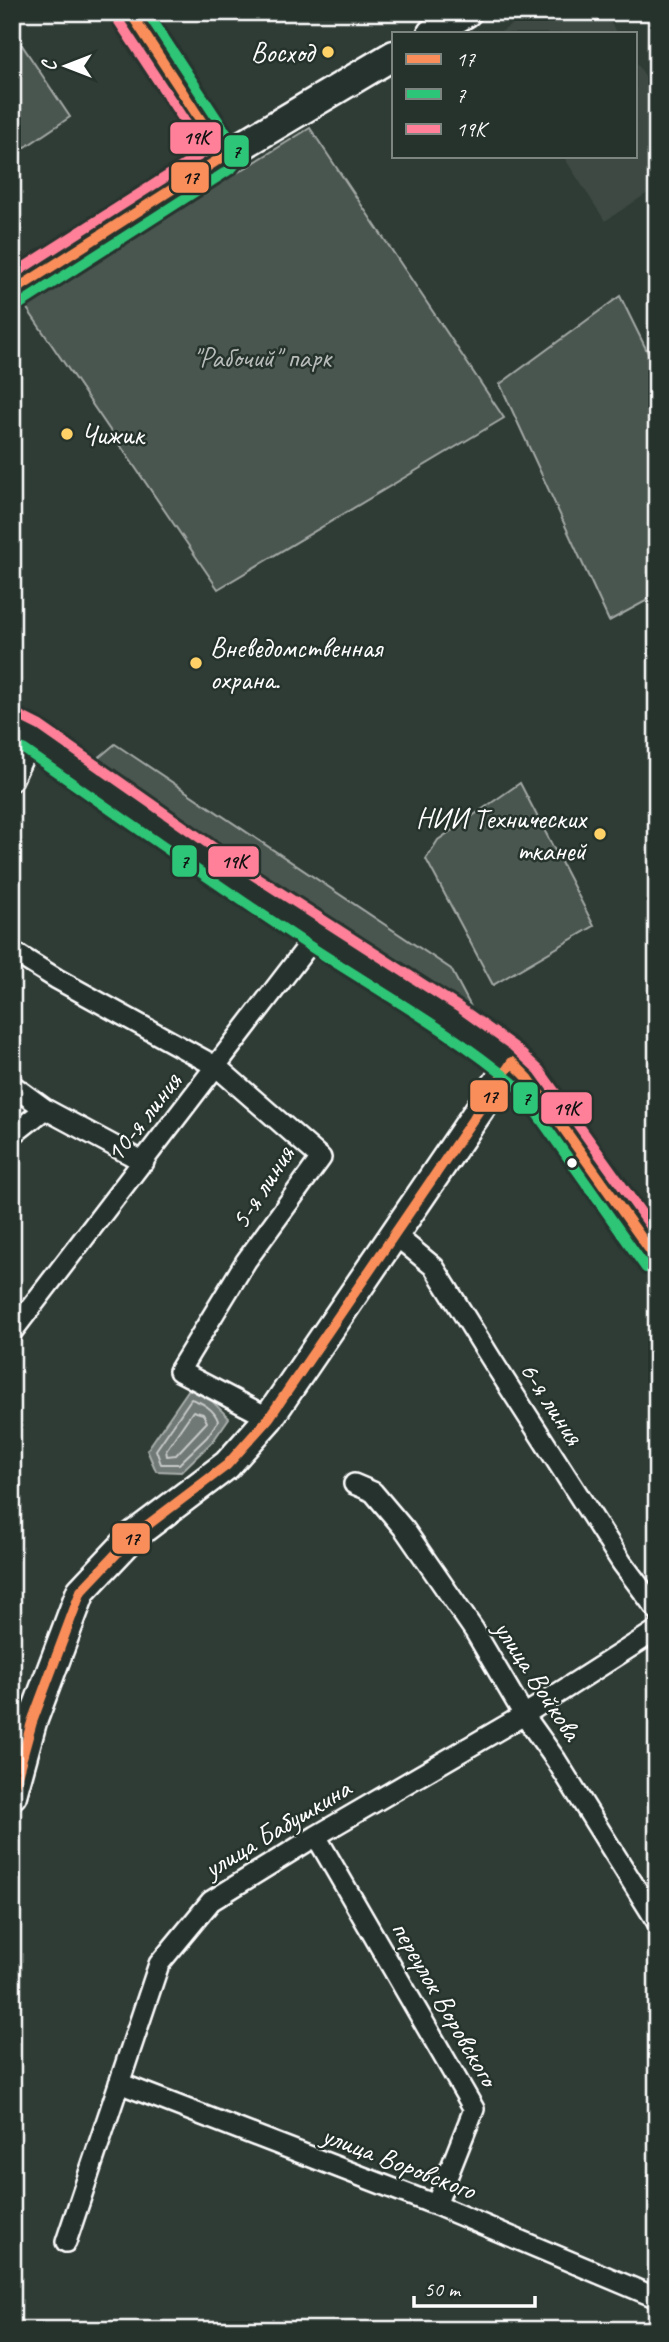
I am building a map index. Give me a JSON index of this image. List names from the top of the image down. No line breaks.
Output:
{"streets":{"street":["10-я линия","5-я линия","6-я линия","улица Войкова","улица Бабушкина","переулок Воровского","улица Воровского"]},"crossings":[["10-я линия","5-я линия"],["улица Войкова","улица Бабушкина"],["улица Бабушкина","переулок Воровского"],["улица Бабушкина","улица Воровского"],["переулок Воровского","улица Воровского"]],"parks":["\"Рабочий\" парк"],"places":["Восход","Чижик","Вневедомственная охрана.","НИИ Технических тканей"],"lines":["transit line 17","transit line 7","transit line 19К"],"legend":["17","7","19К"],"scale_bar":"50 m","north":"left"}
